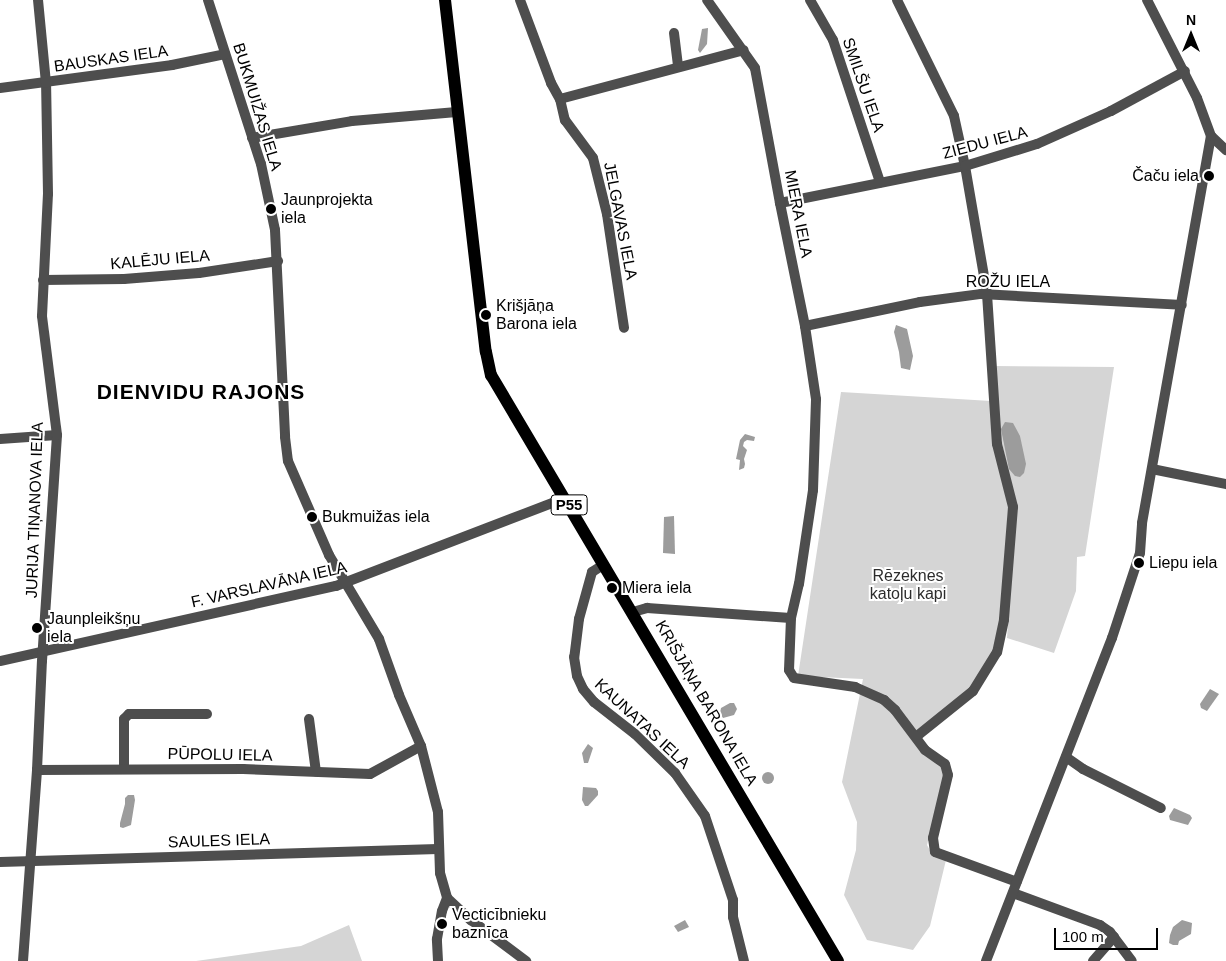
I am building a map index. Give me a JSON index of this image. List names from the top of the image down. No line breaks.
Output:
{"streets":{"main road":["P55","KRIŠJĀŅA BARONA IELA"],"street":["BAUSKAS IELA","SMILŠU IELA","BUKMUIŽAS IELA","ZIEDU IELA","MIERA IELA","JELGAVAS IELA","KALĒJU IELA","ROŽU IELA","JURIJA TIŅANOVA IELA","F. VARSLAVĀNA IELA","KAUNATAS IELA","PŪPOLU IELA","SAULES IELA"]},"crossings":[["BAUSKAS IELA","BUKMUIŽAS IELA"],["BAUSKAS IELA","JURIJA TIŅANOVA IELA"],["SMILŠU IELA","ZIEDU IELA"],["BUKMUIŽAS IELA","KALĒJU IELA"],["BUKMUIŽAS IELA","F. VARSLAVĀNA IELA"],["BUKMUIŽAS IELA","PŪPOLU IELA"],["BUKMUIŽAS IELA","SAULES IELA"],["ZIEDU IELA","MIERA IELA"],["MIERA IELA","ROŽU IELA"],["KALĒJU IELA","JURIJA TIŅANOVA IELA"],["JURIJA TIŅANOVA IELA","F. VARSLAVĀNA IELA"],["JURIJA TIŅANOVA IELA","PŪPOLU IELA"],["JURIJA TIŅANOVA IELA","SAULES IELA"],["F. VARSLAVĀNA IELA","KRIŠJĀŅA BARONA IELA"],["KRIŠJĀŅA BARONA IELA","KAUNATAS IELA"]],"districts":["DIENVIDU RAJONS"],"parks":["Rēzeknes katoļu kapi"],"places":["Čaču iela","Jaunprojekta iela","Krišjāņa Barona iela","Bukmuižas iela","Liepu iela","Miera iela","Jaunpleikšņu iela","Vecticībnieku baznīca"],"scale_bar":"100 m","north":"top"}
